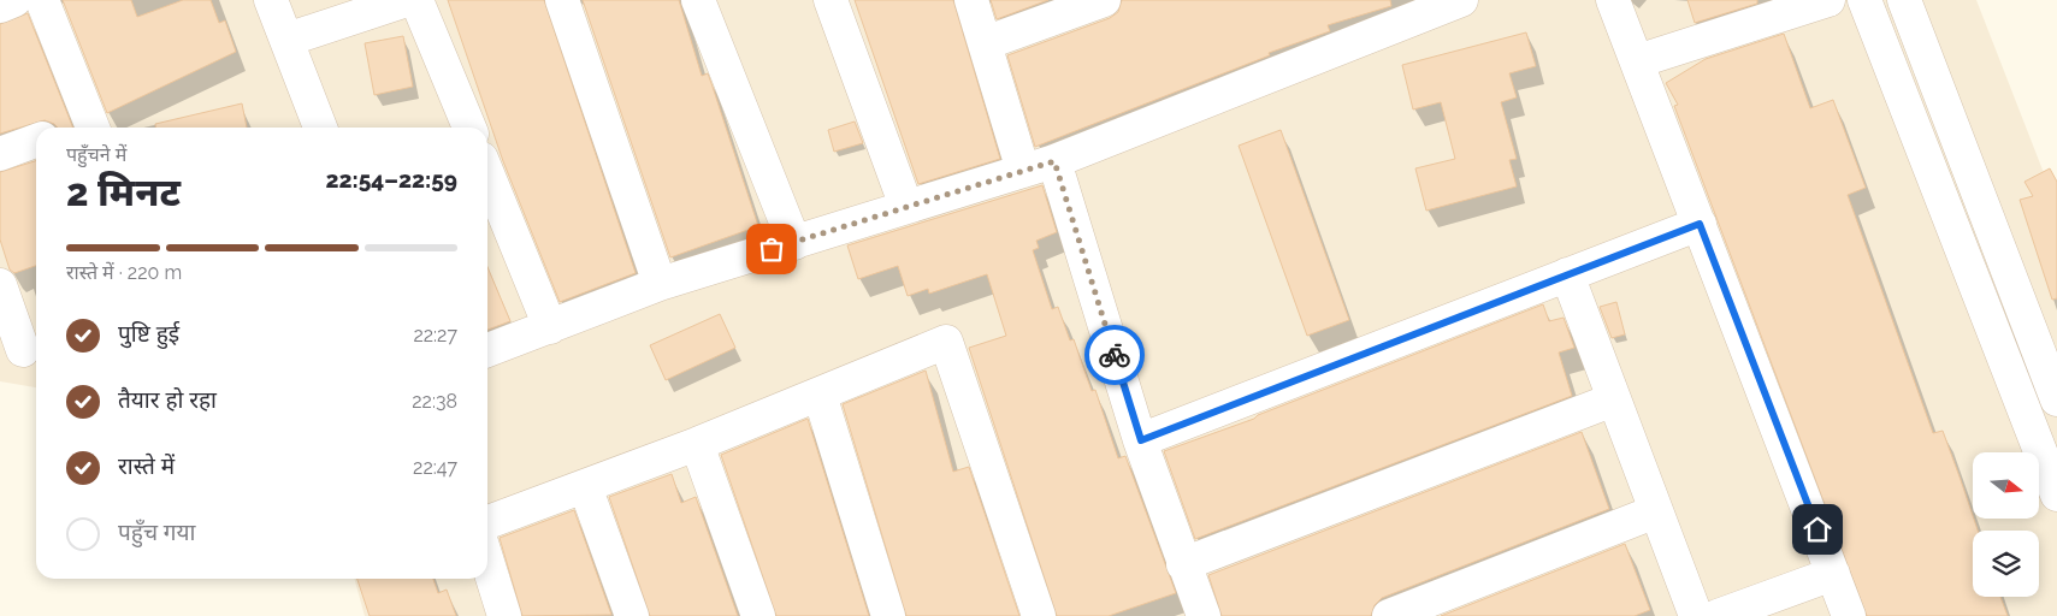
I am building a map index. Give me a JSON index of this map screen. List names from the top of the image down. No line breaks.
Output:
{"north":"right","page":{"heading":["2 मिनट","पहुँचने में","22:54–22:59"],"bar":"रास्ते में · 220 m","list":[["पुष्टि हुई","22:27"],["तैयार हो रहा","22:38"],["रास्ते में","22:47"],"पहुँच गया"]}}
